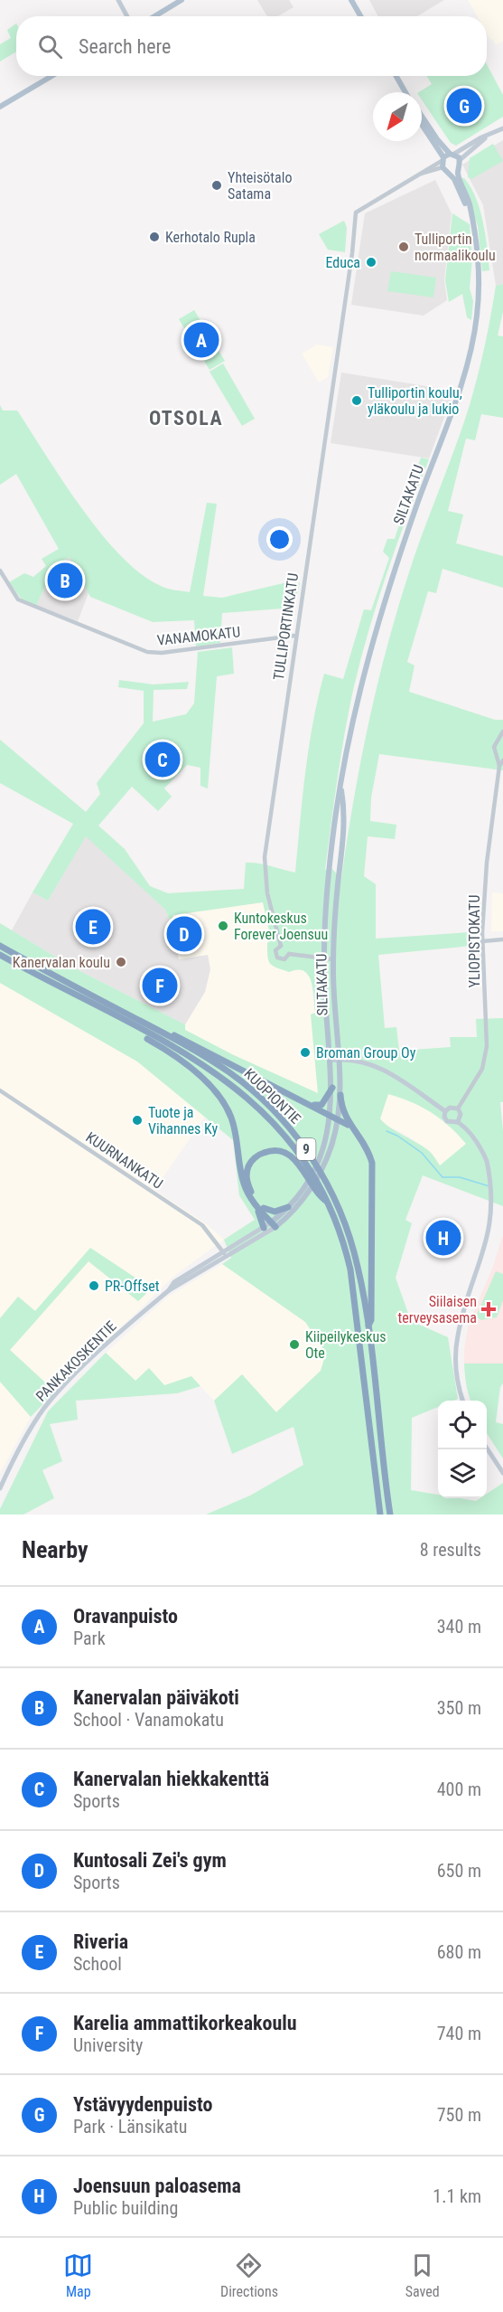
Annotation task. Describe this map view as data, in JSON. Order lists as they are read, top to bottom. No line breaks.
{"streets":{"highway":["KUOPIONTIE","9"],"main road":["SILTAKATU","PANKAKOSKENTIE"],"street":["TULLIPORTINKATU","VANAMOKATU","YLIOPISTOKATU","KUURNANKATU"]},"crossings":[["SILTAKATU","PANKAKOSKENTIE"],["TULLIPORTINKATU","VANAMOKATU"],["KUURNANKATU","PANKAKOSKENTIE"]],"districts":["OTSOLA"],"places":{"other":["Yhteisötalo Satama","Kerhotalo Rupla","Tulliportin normaalikoulu","Educa","Tulliportin koulu, yläkoulu ja lukio","Kuntokeskus Forever Joensuu","Kanervalan koulu","Broman Group Oy","Tuote ja Vihannes Ky","PR-Offset","Kiipeilykeskus Ote"],"health":["Siilaisen terveysasema"]},"north":"bottom left","page":{"search":"Search here","pins":["G","A","B","C","E","D","F","H"],"heading":["Nearby","8 results"],"list":[{"mark":"A","name":"Oravanpuisto","note":"Park","value":"340 m"},{"mark":"B","name":"Kanervalan päiväkoti","note":"School · Vanamokatu","value":"350 m"},{"mark":"C","name":"Kanervalan hiekkakenttä","note":"Sports","value":"400 m"},{"mark":"D","name":"Kuntosali Zei's gym","note":"Sports","value":"650 m"},{"mark":"E","name":"Riveria","note":"School","value":"680 m"},{"mark":"F","name":"Karelia ammattikorkeakoulu","note":"University","value":"740 m"},{"mark":"G","name":"Ystävyydenpuisto","note":"Park · Länsikatu","value":"750 m"},{"mark":"H","name":"Joensuun paloasema","note":"Public building","value":"1.1 km"}],"nav":["Map","Directions","Saved"]}}
